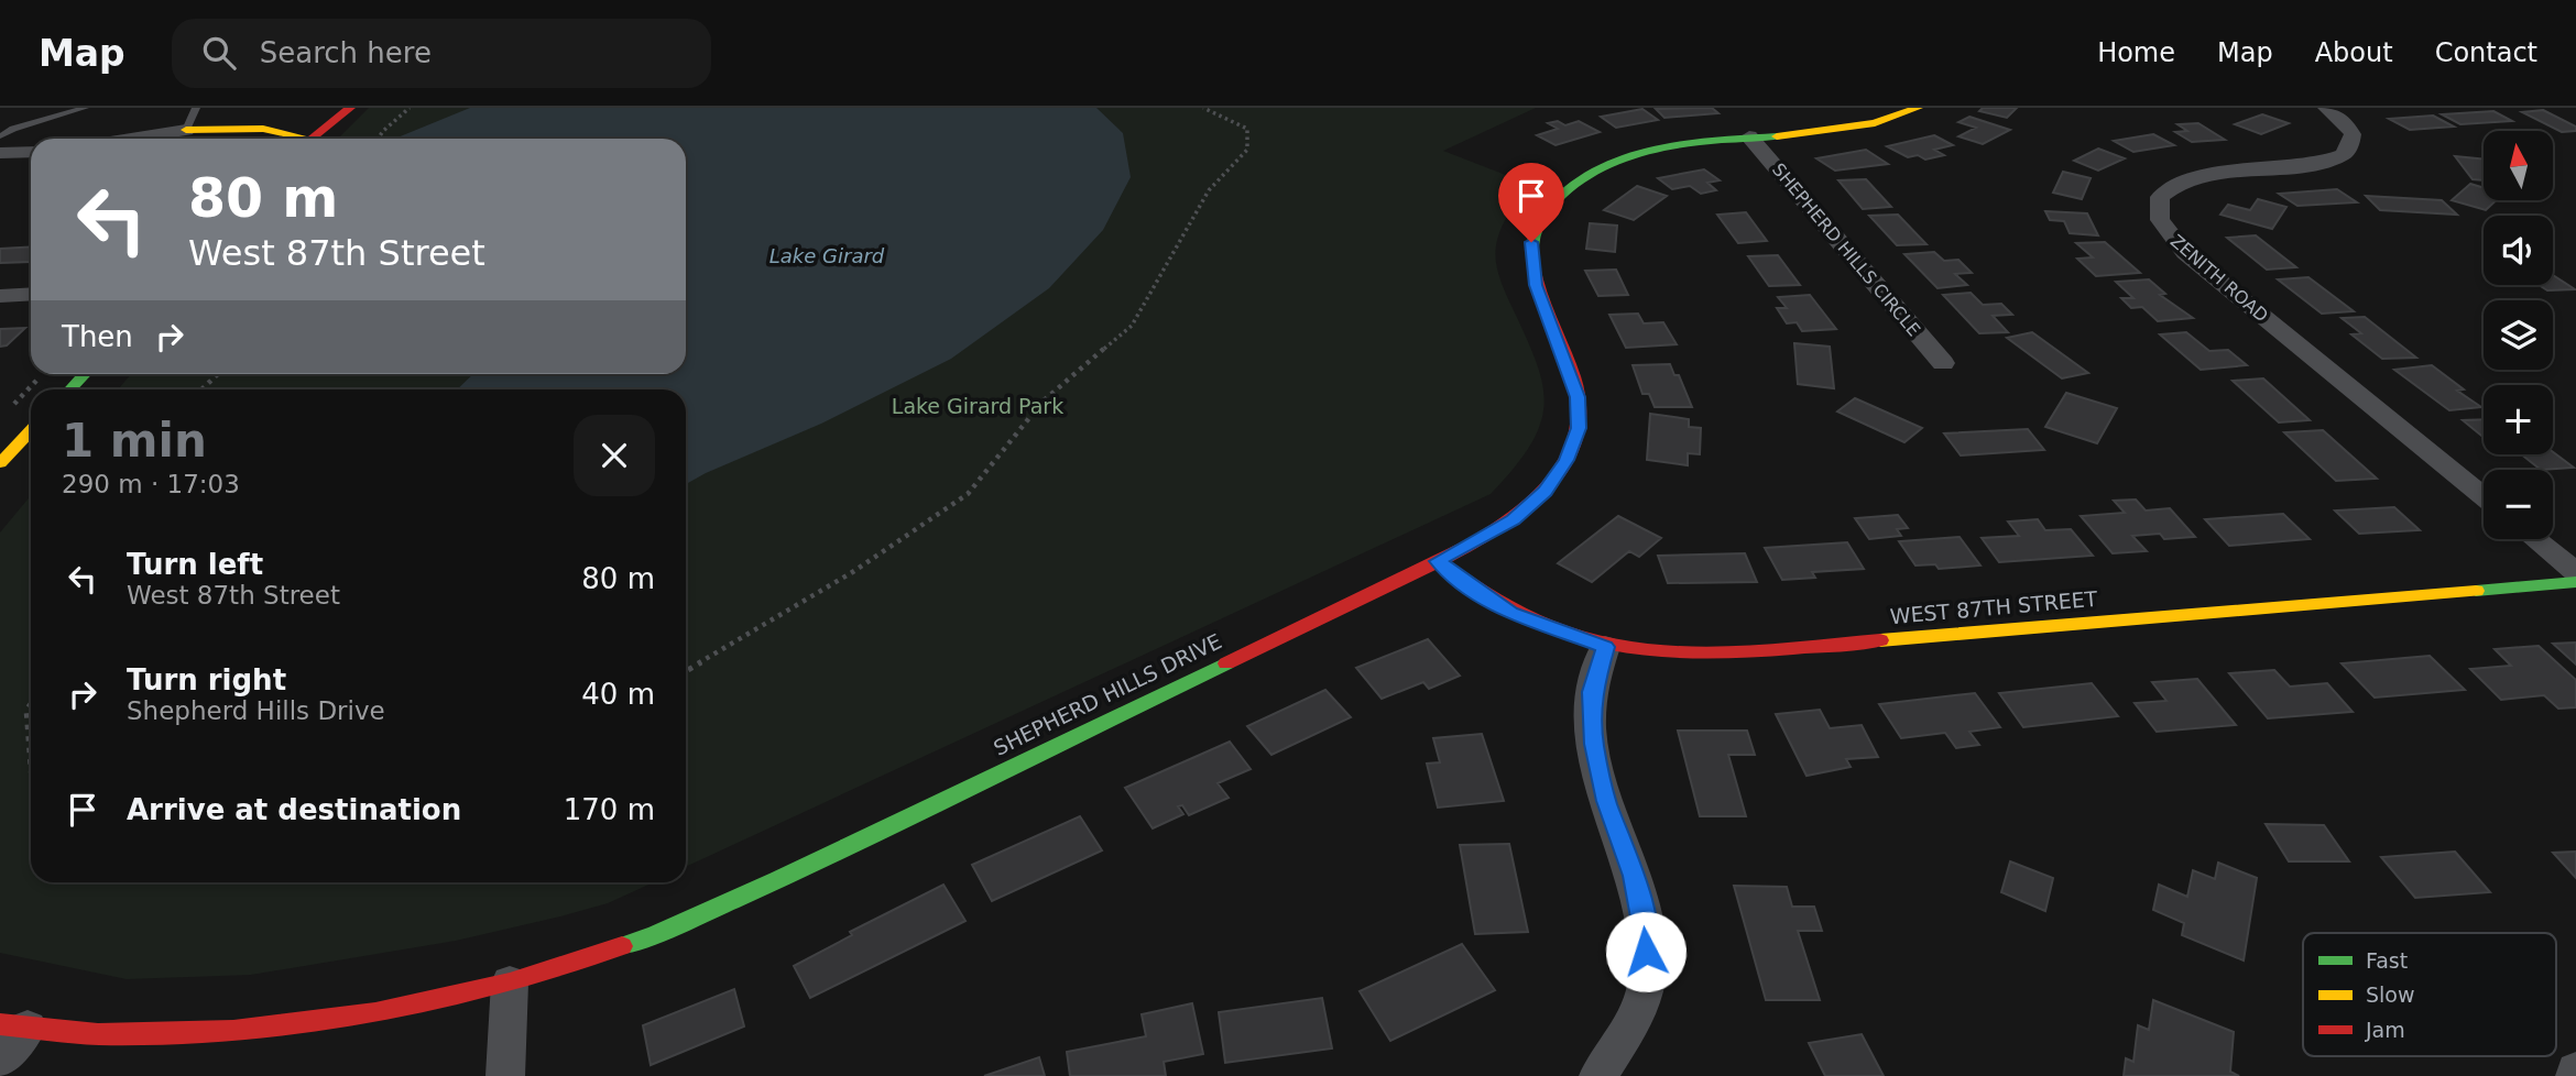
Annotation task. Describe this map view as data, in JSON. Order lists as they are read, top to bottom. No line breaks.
{"streets":{"street":["SHEPHERD HILLS CIRCLE","ZENITH ROAD","WEST 87TH STREET","SHEPHERD HILLS DRIVE"]},"crossings":[["SHEPHERD HILLS CIRCLE","SHEPHERD HILLS DRIVE"],["WEST 87TH STREET","SHEPHERD HILLS DRIVE"]],"water":["Lake Girard"],"parks":["Lake Girard Park"],"legend":["Fast","Slow","Jam"],"north":"top","page":{"header":"Map","search":"Search here","nav":["Home","Map","About","Contact"],"map_buttons":["+","−"],"turn":["80 m","West 87th Street"],"then":"Then","heading":["1 min","290 m · 17:03"],"list":[{"name":"Turn left","note":"West 87th Street","value":"80 m"},{"name":"Turn right","note":"Shepherd Hills Drive","value":"40 m"},{"name":"Arrive at destination","value":"170 m"}]}}
